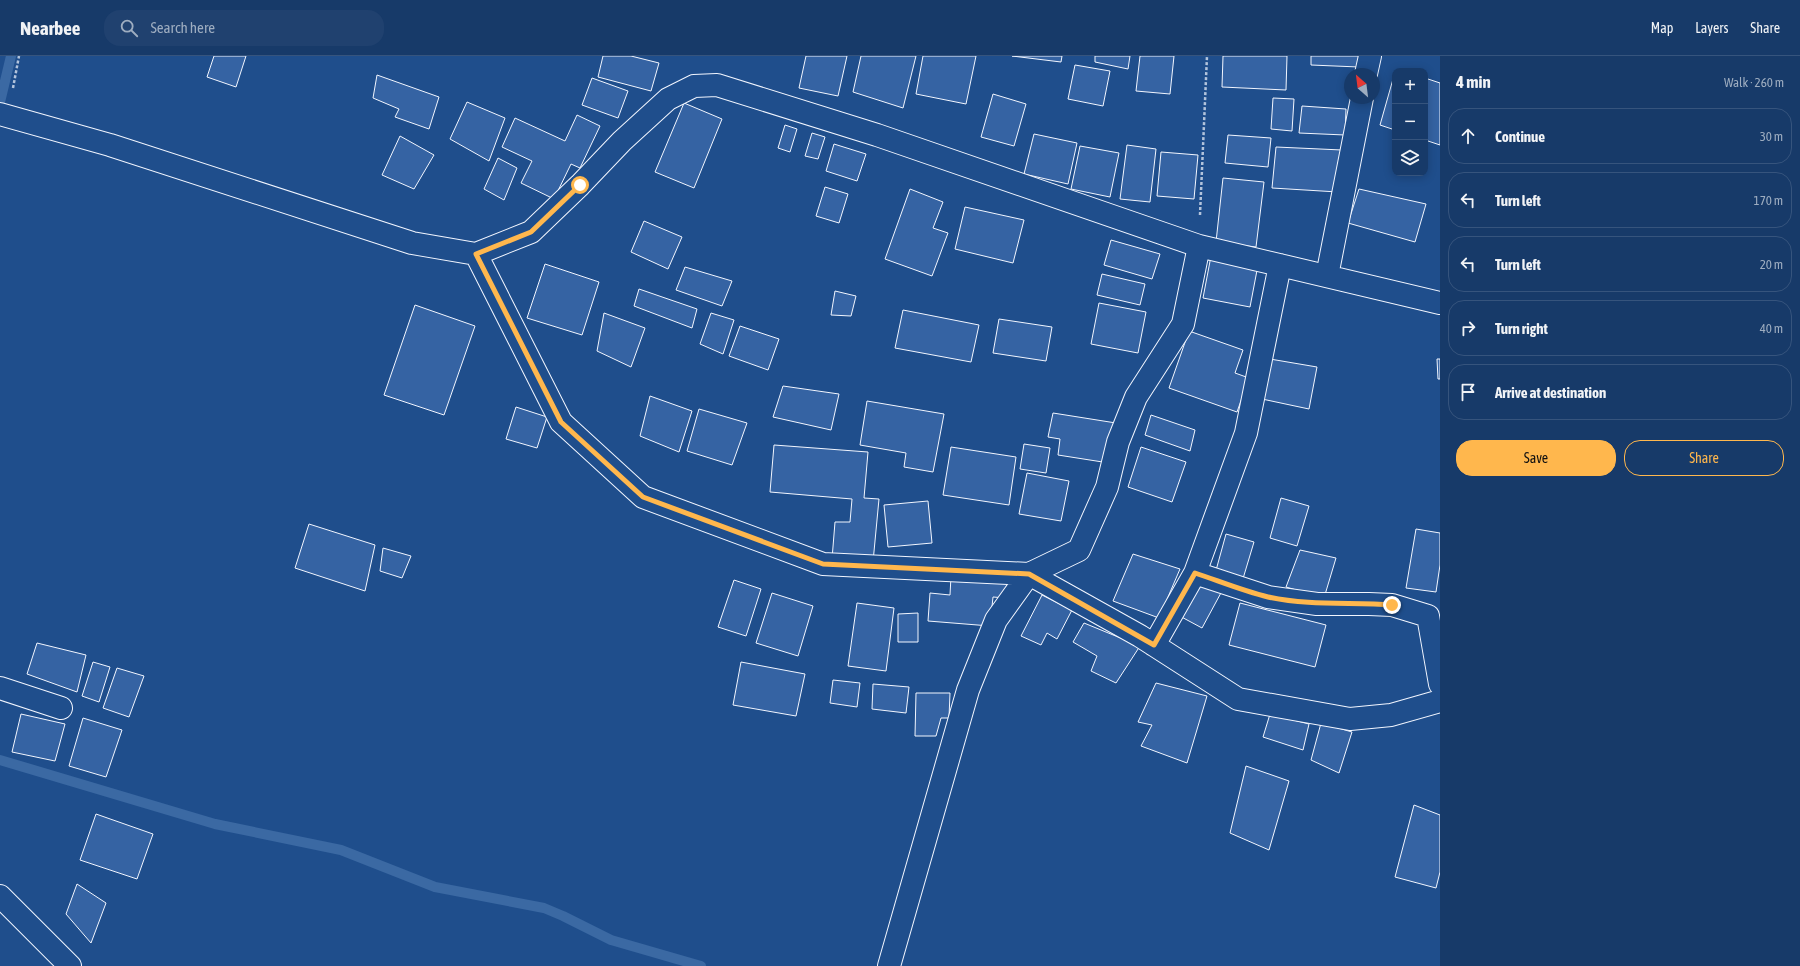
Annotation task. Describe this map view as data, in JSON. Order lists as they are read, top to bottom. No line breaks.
{"north":"top left","page":{"header":"Nearbee","search":"Search here","nav":["Map","Layers","Share"],"heading":["4 min","Walk · 260 m"],"map_buttons":["+","−"],"list":[["Continue","30 m"],["Turn left","170 m"],["Turn left","20 m"],["Turn right","40 m"],"Arrive at destination"],"buttons":["Save","Share"]}}
